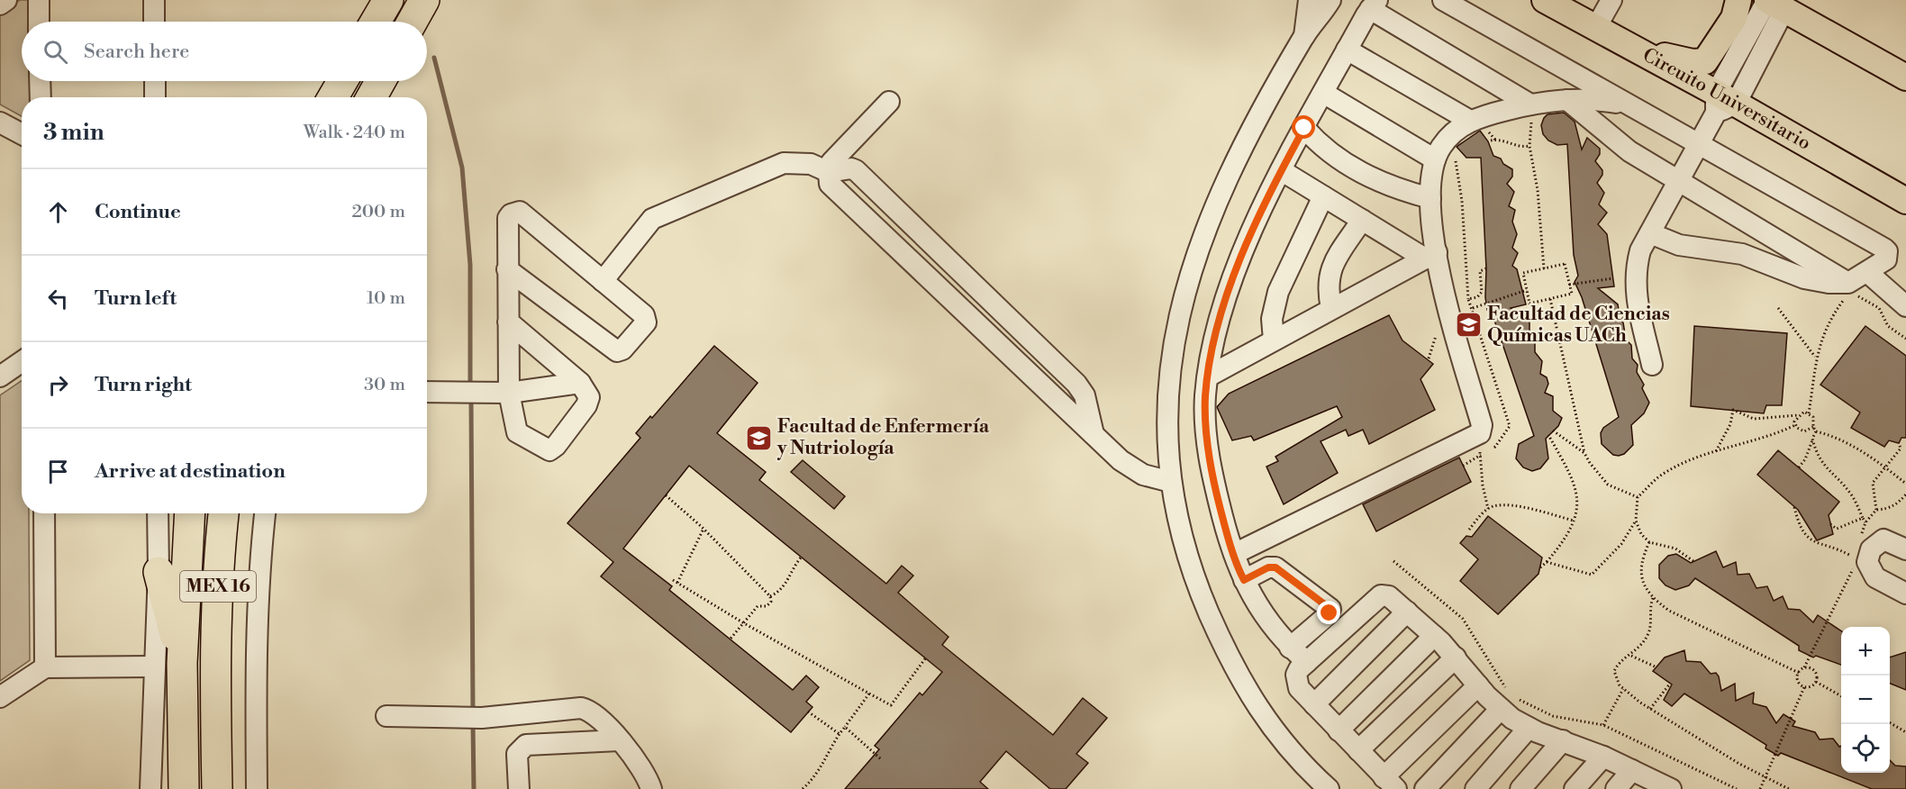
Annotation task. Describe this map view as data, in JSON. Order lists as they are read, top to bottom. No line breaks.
{"streets":{"highway":["MEX 16"],"main road":["Circuito Universitario"]},"places":{"school or university":["Facultad de Ciencias Químicas UACh","Facultad de Enfermería y Nutriología"]},"page":{"search":"Search here","heading":["3 min","Walk · 240 m"],"list":[["Continue","200 m"],["Turn left","10 m"],["Turn right","30 m"],"Arrive at destination"],"map_buttons":["+","−"]}}
